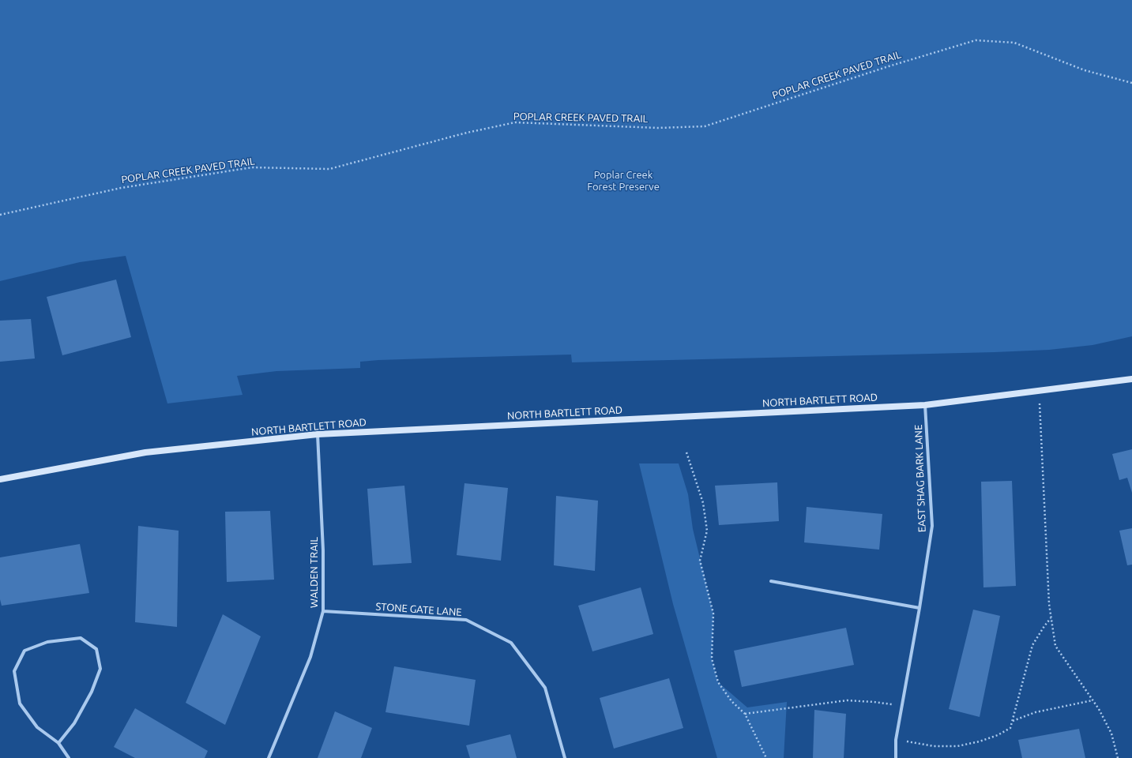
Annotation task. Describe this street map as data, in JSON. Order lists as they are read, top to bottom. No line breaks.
{"streets":{"street":["NORTH BARTLETT ROAD","EAST SHAG BARK LANE","WALDEN TRAIL","STONE GATE LANE"],"path":["POPLAR CREEK PAVED TRAIL"]},"crossings":[["NORTH BARTLETT ROAD","EAST SHAG BARK LANE"],["NORTH BARTLETT ROAD","WALDEN TRAIL"],["WALDEN TRAIL","STONE GATE LANE"]],"parks":["Poplar Creek Forest Preserve"]}
